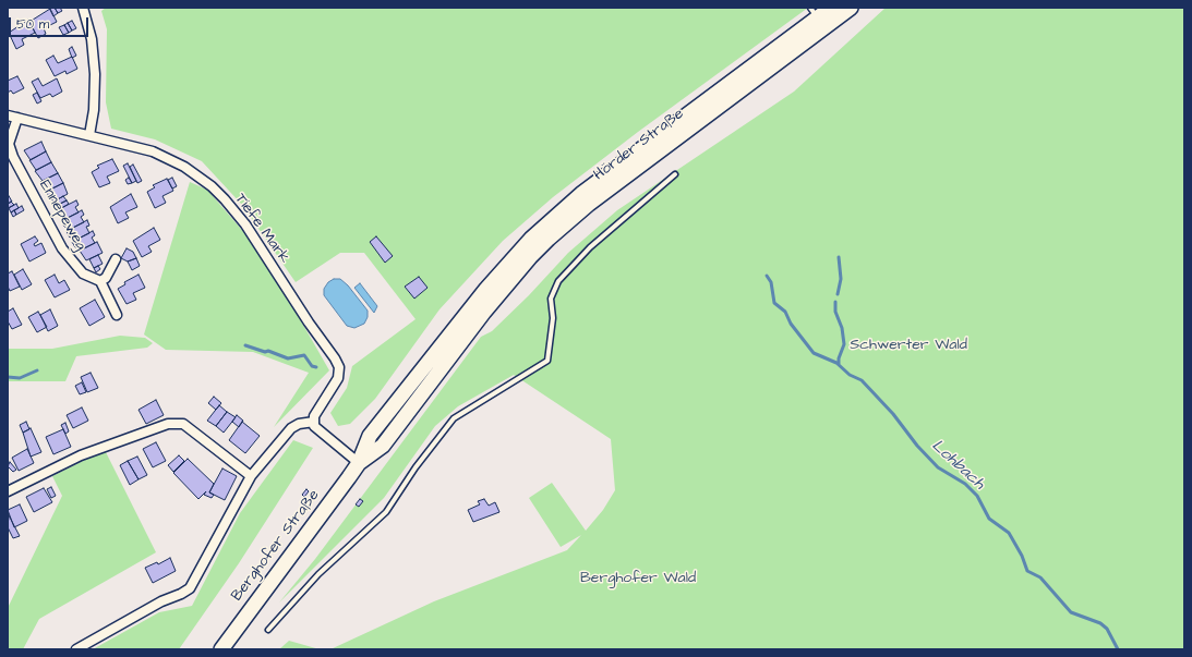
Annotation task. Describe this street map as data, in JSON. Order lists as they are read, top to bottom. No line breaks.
{"streets":{"main road":["Hörder Straße","Berghofer Straße"],"street":["Ennepeweg","Tiefe Mark"]},"crossings":[["Hörder Straße","Berghofer Straße"],["Ennepeweg","Tiefe Mark"]],"water":["Lohbach"],"parks":["Schwerter Wald","Berghofer Wald"],"scale_bar":"50 m"}
